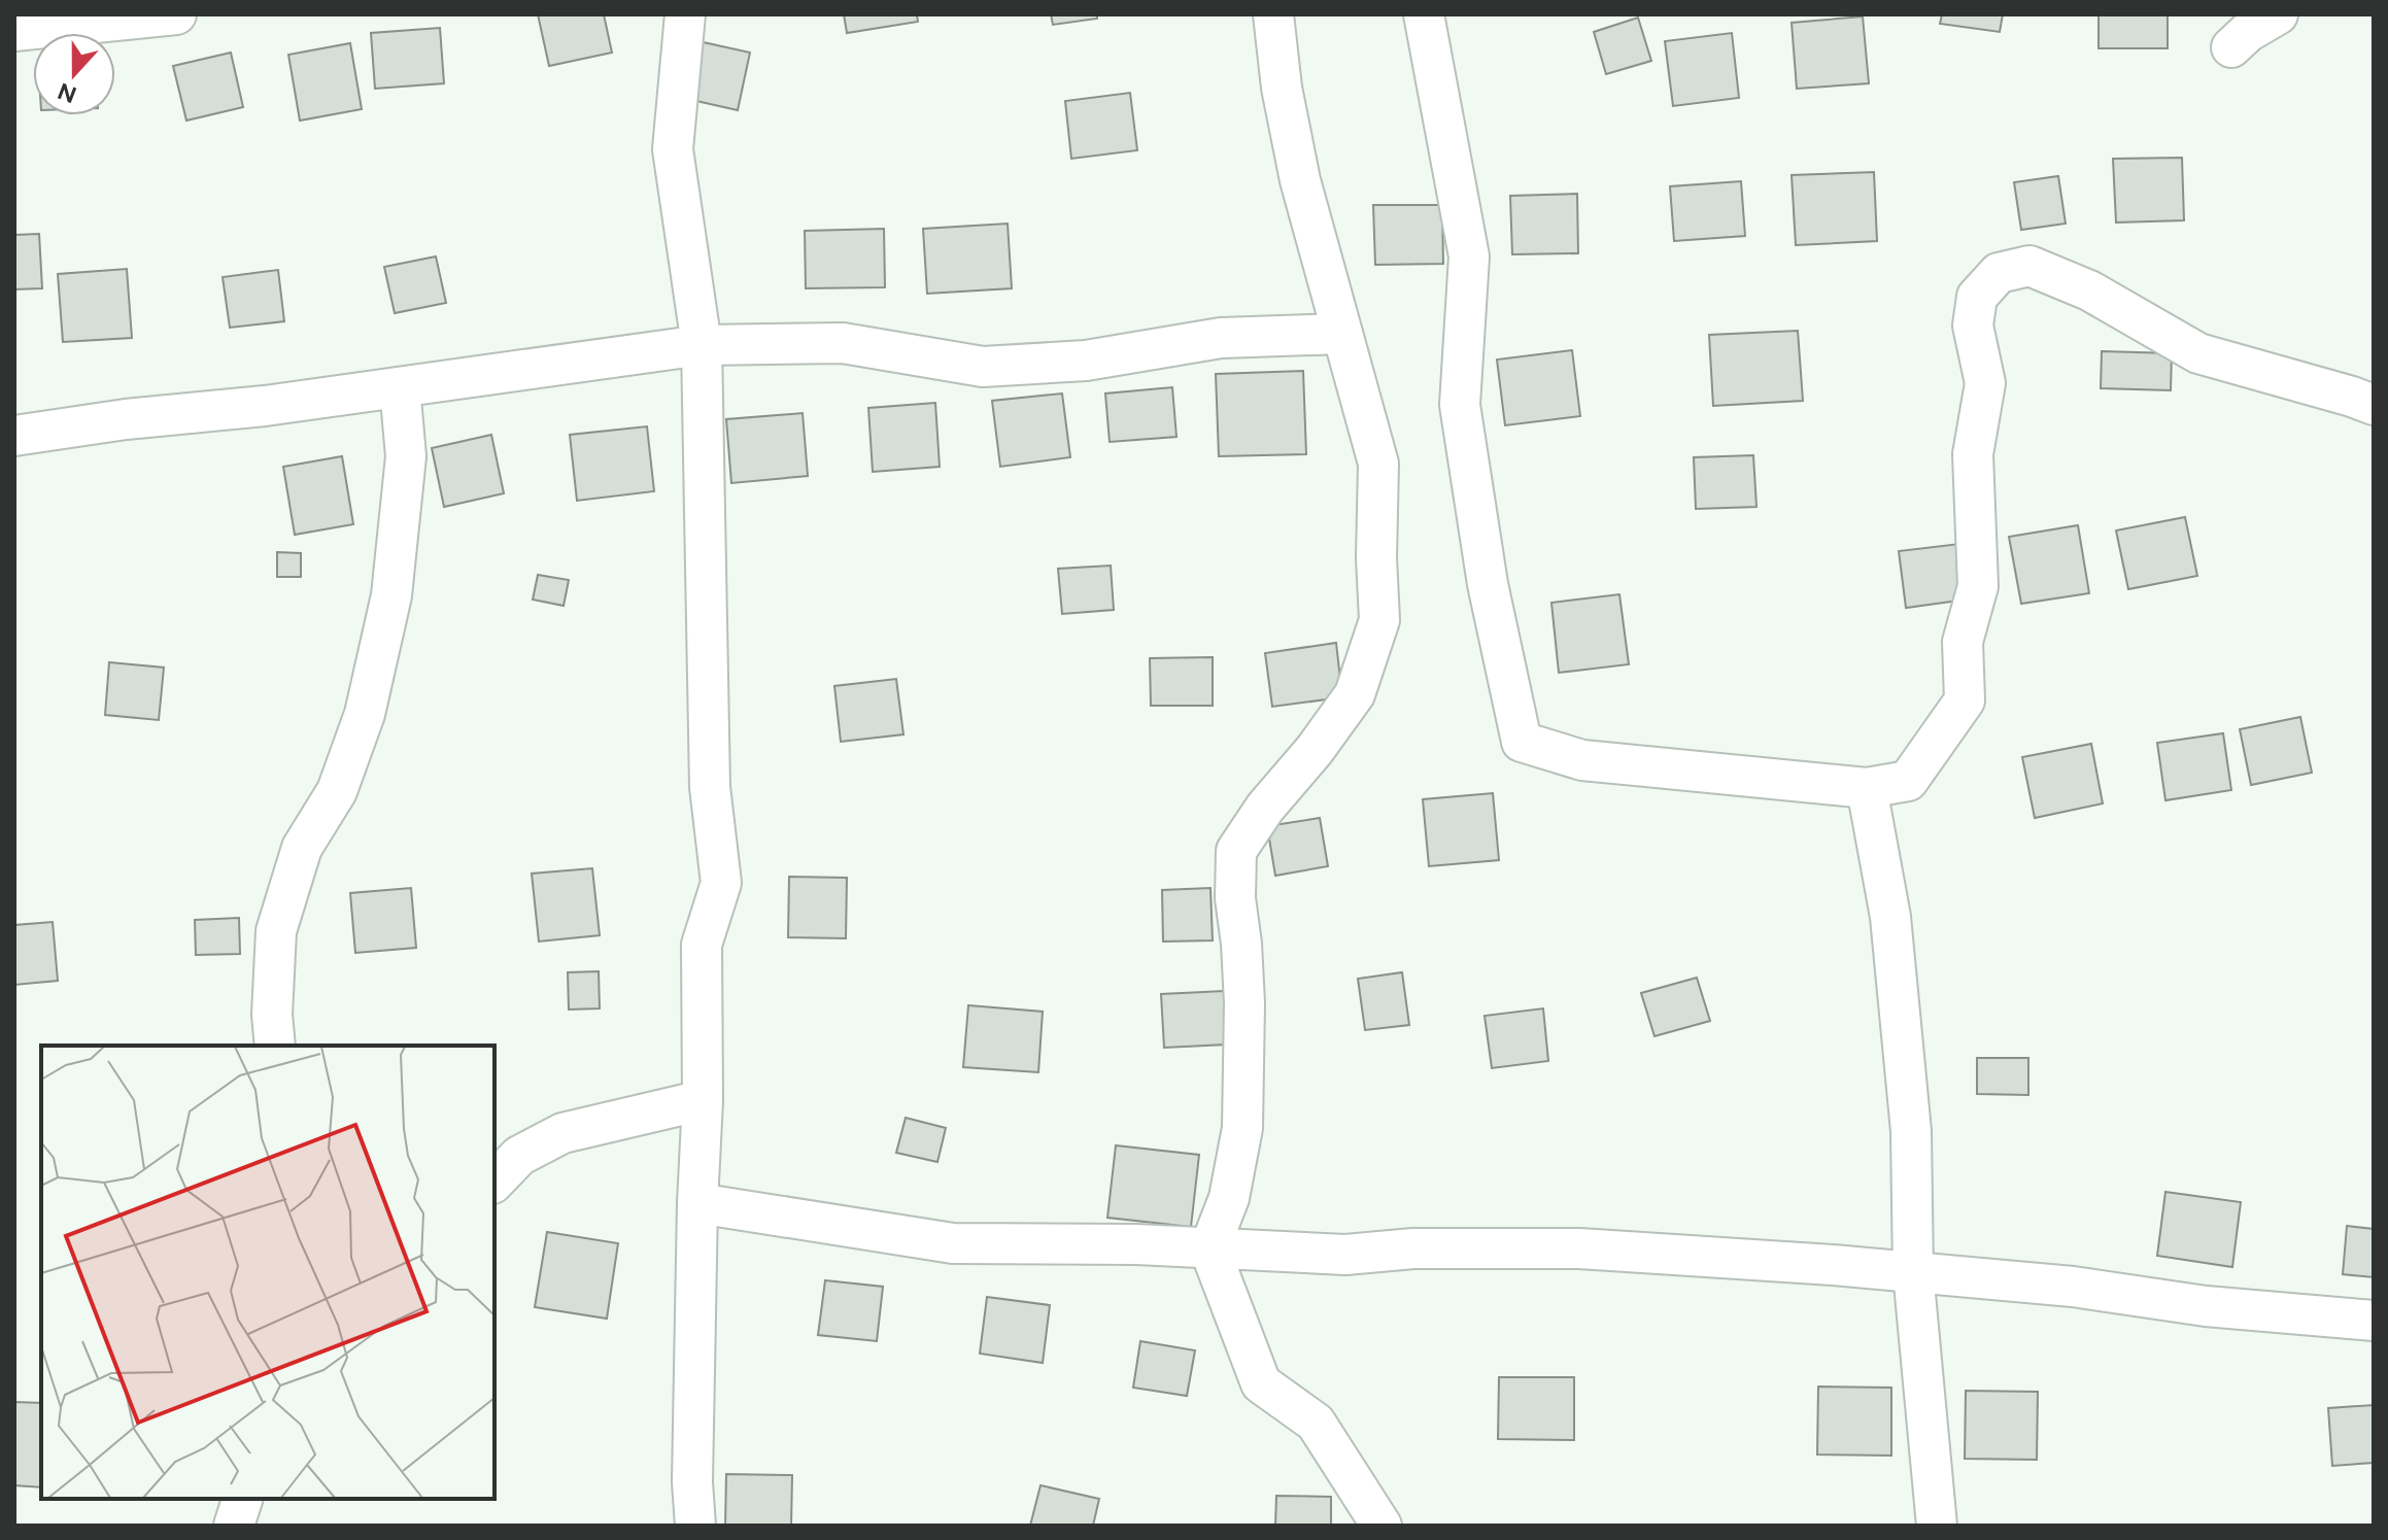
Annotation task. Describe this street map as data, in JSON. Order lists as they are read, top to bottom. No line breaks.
{"north":"bottom"}
